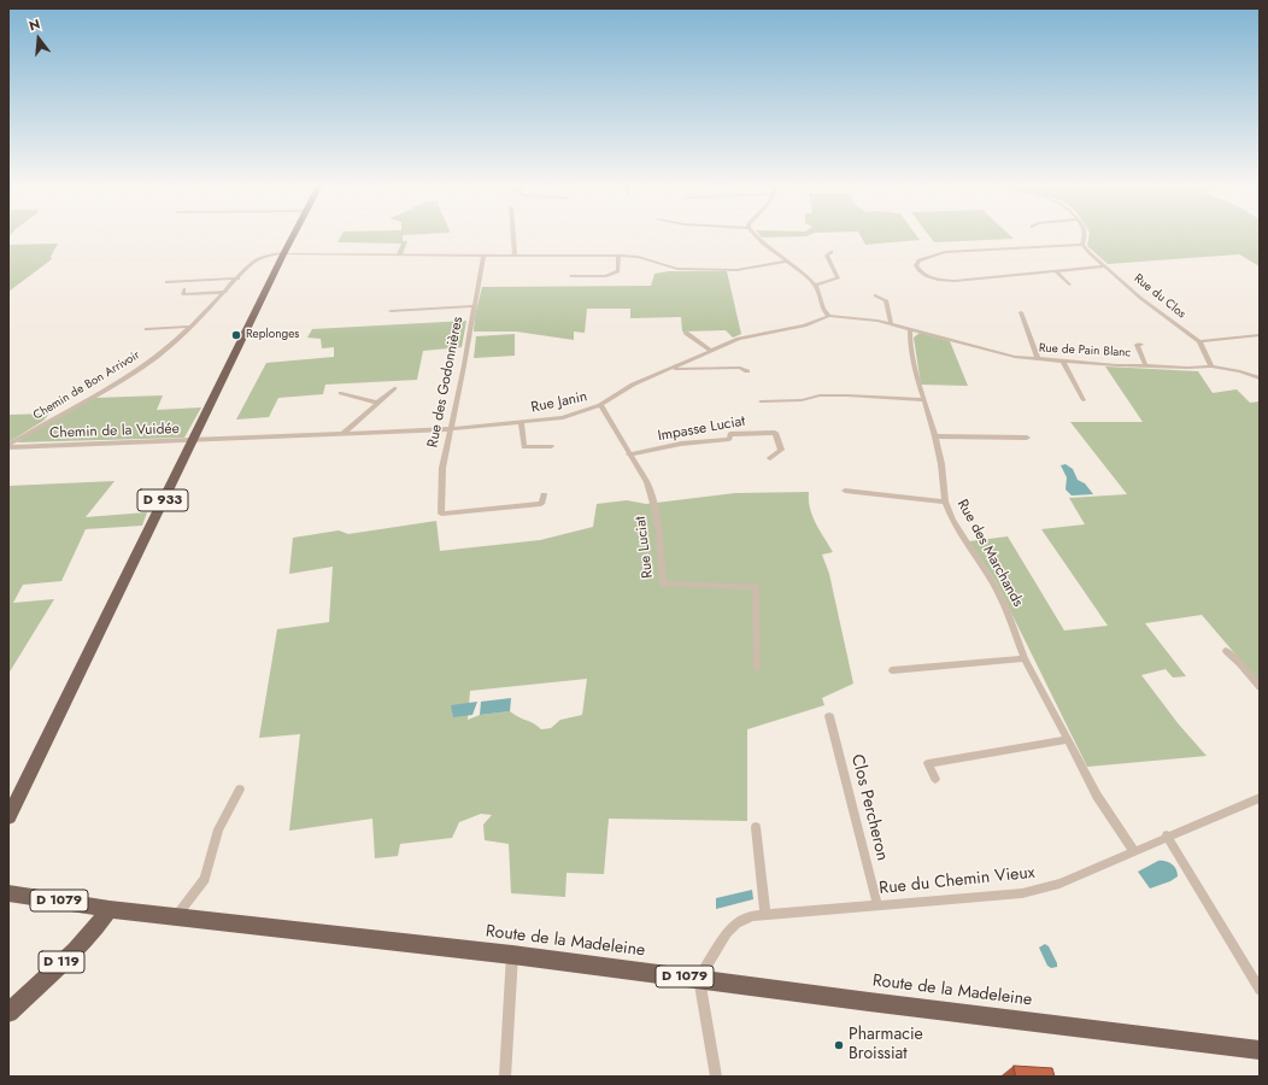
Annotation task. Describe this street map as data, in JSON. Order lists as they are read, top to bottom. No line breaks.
{"streets":{"main road":["D 933","D 1079","Route de la Madeleine","D 119"],"street":["Rue du Clos","Rue de Pain Blanc","Rue des Godonnières","Chemin de Bon Arrivoir","Rue Janin","Impasse Luciat","Chemin de la Vuidée","Rue Luciat","Rue des Marchands","Clos Percheron","Rue du Chemin Vieux"]},"crossings":[["Rue de Pain Blanc","Rue Janin"],["Rue de Pain Blanc","Rue des Marchands"],["Rue des Godonnières","Chemin de Bon Arrivoir"],["Rue des Godonnières","Rue Janin"],["Chemin de Bon Arrivoir","Chemin de la Vuidée"],["Chemin de Bon Arrivoir","D 933"],["Rue Janin","Chemin de la Vuidée"],["Rue Janin","D 933"],["Rue Janin","Rue Luciat"],["Rue Janin","Rue des Marchands"],["Impasse Luciat","Rue Luciat"],["Chemin de la Vuidée","D 933"],["Rue des Marchands","Rue du Chemin Vieux"],["Clos Percheron","Rue du Chemin Vieux"],["Rue du Chemin Vieux","Route de la Madeleine"],["Route de la Madeleine","D 119"]],"places":["Replonges","Pharmacie Broissiat"],"north":"top"}
